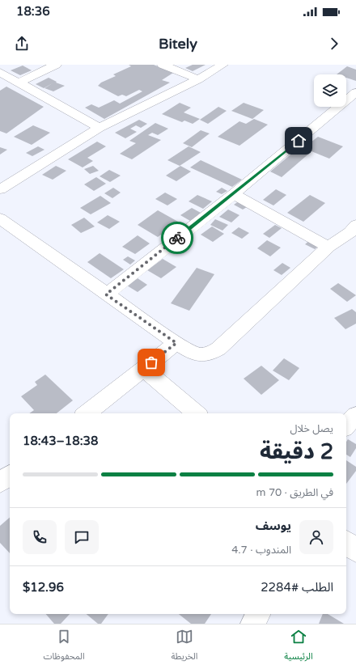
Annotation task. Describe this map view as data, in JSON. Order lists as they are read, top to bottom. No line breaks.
{"page":{"status":"18:36","header":"Bitely","heading":["2 دقيقة","يصل خلال","18:38–18:43"],"panel":["يوسف","المندوب · 4.7","الطلب #2284","$12.96"],"bar":"في الطريق · 70 m","tabs":["الرئيسية","الخريطة","المحفوظات"]}}
